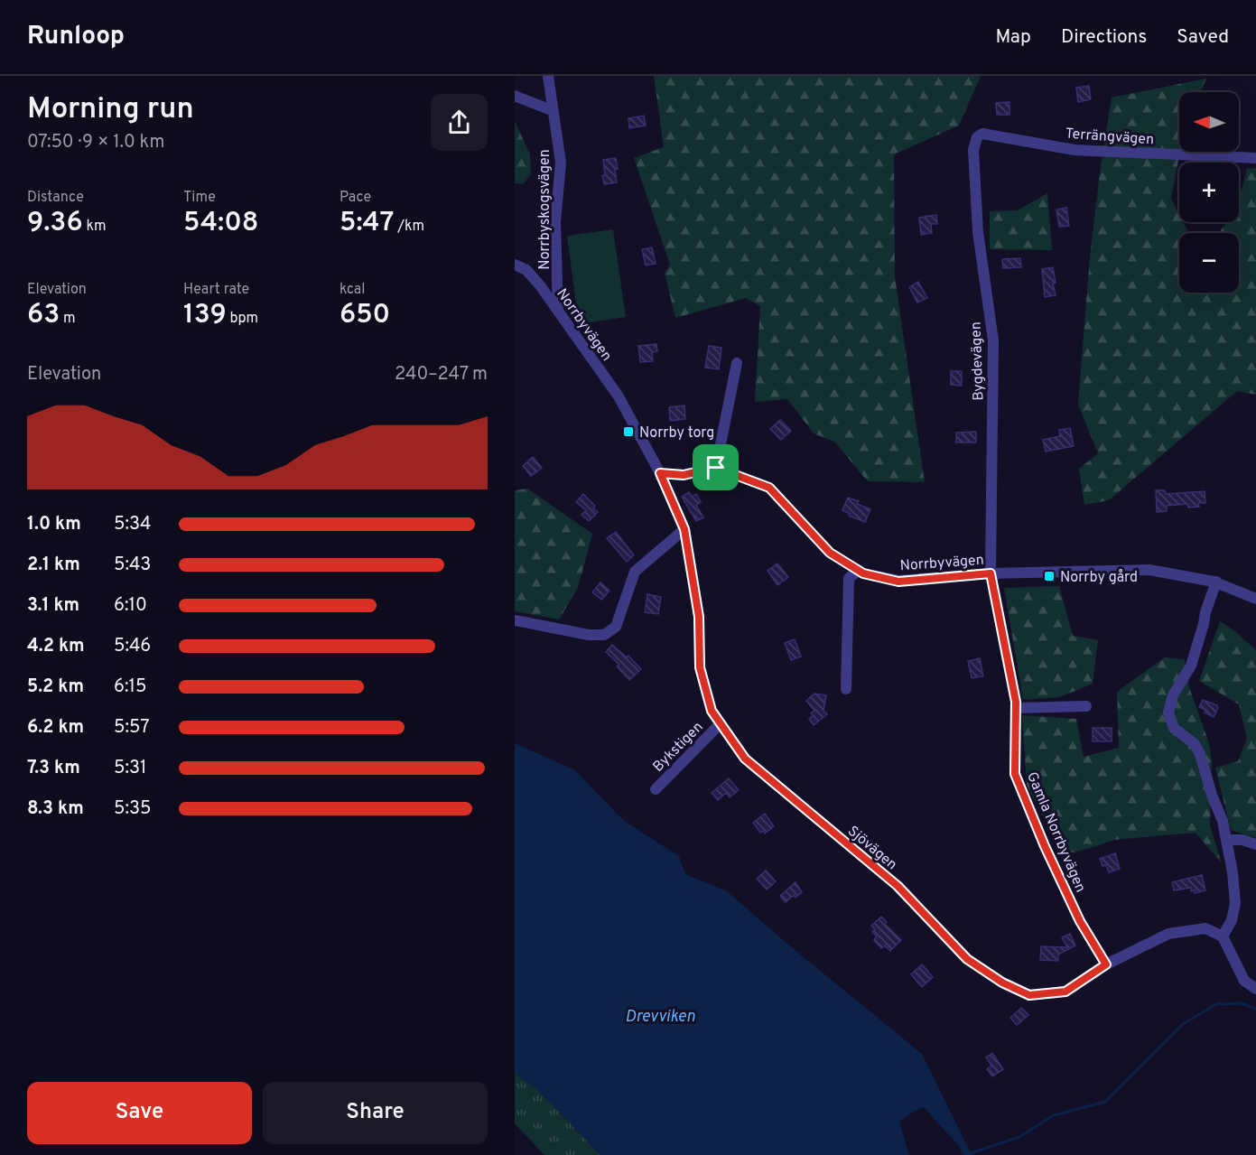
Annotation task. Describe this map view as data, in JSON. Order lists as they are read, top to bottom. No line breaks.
{"streets":{"street":["Terrängvägen","Norrbyskogsvägen","Norrbyvägen","Bygdevägen","Bykstigen","Gamla Norrbyvägen","Sjövägen"]},"crossings":[["Terrängvägen","Bygdevägen"],["Norrbyskogsvägen","Norrbyvägen"],["Norrbyvägen","Bygdevägen"],["Norrbyvägen","Gamla Norrbyvägen"],["Norrbyvägen","Sjövägen"],["Bygdevägen","Gamla Norrbyvägen"],["Bykstigen","Sjövägen"],["Gamla Norrbyvägen","Sjövägen"]],"water":["Drevviken"],"places":{"transit":["Norrby torg","Norrby gård"]},"north":"left","page":{"header":"Runloop","nav":["Map","Directions","Saved"],"heading":["Morning run","07:50 · 9 × 1.0 km"],"map_buttons":["+","−"],"stats":[["Distance","9.36 km"],["Time","54:08"],["Pace","5:47 /km"],["Elevation","63 m"],["Heart rate","139 bpm"],["kcal","650"]],"chart":["Elevation","240–247 m"],"list":[{"name":"1.0 km","note":"5:34"},{"name":"2.1 km","note":"5:43"},{"name":"3.1 km","note":"6:10"},{"name":"4.2 km","note":"5:46"},{"name":"5.2 km","note":"6:15"},{"name":"6.2 km","note":"5:57"},{"name":"7.3 km","note":"5:31"},{"name":"8.3 km","note":"5:35"}],"buttons":["Save","Share"]}}
